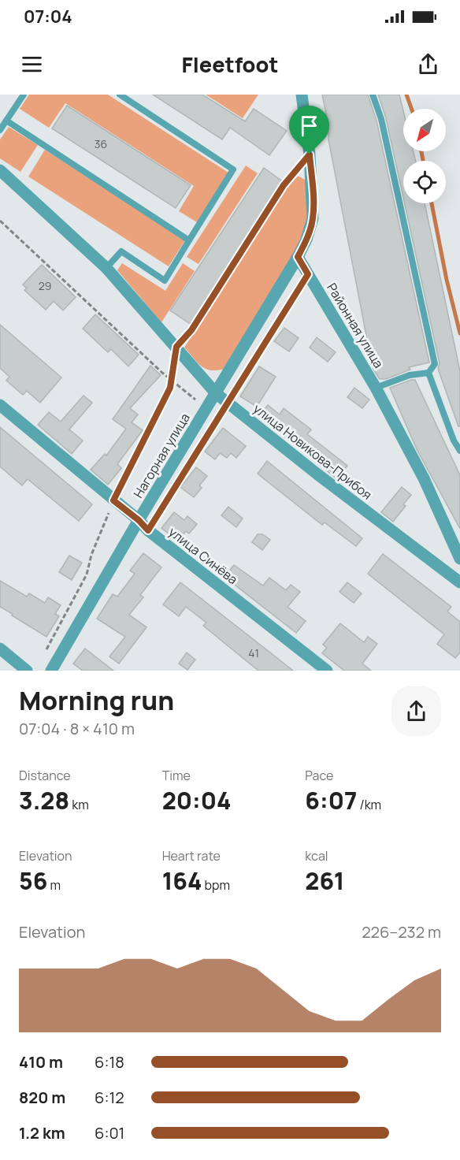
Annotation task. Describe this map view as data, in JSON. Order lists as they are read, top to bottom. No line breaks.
{"streets":{"street":["Районная улица","улица Новикова-Прибоя","Нагорная улица","улица Синёва"]},"crossings":[["Районная улица","Нагорная улица"],["улица Новикова-Прибоя","Нагорная улица"],["Нагорная улица","улица Синёва"]],"house_numbers":["36","29","41"],"north":"bottom left","page":{"status":"07:04","header":"Fleetfoot","heading":["Morning run","07:04 · 8 × 410 m"],"stats":[["Distance","3.28 km"],["Time","20:04"],["Pace","6:07 /km"],["Elevation","56 m"],["Heart rate","164 bpm"],["kcal","261"]],"chart":["Elevation","226–232 m"],"list":[{"name":"410 m","note":"6:18"},{"name":"820 m","note":"6:12"},{"name":"1.2 km","note":"6:01"}]}}
